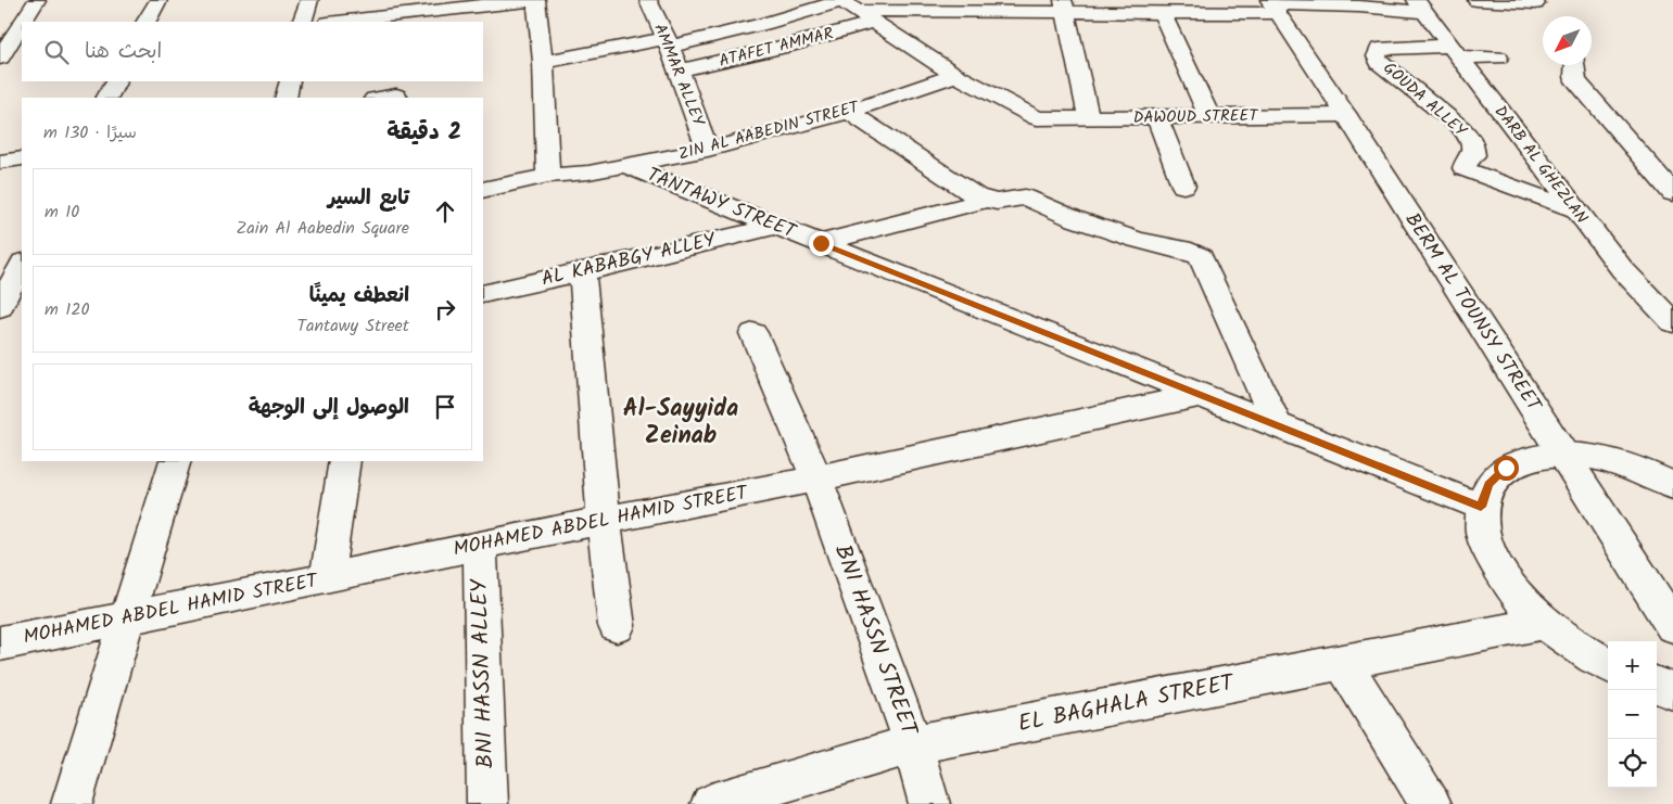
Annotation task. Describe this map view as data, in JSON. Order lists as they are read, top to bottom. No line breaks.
{"streets":{"street":["ATAFET AMMAR","AMMAR ALLEY","GOUDA ALLEY","DAWOUD STREET","ZIN AL AABEDIN STREET","DARB AL GHEZLAN","TANTAWY STREET","AL KABABGY ALLEY","BERM AL TOUNSY STREET","MOHAMED ABDEL HAMID STREET","BNI HASSN STREET","BNI HASSN ALLEY","EL BAGHALA STREET"]},"crossings":[["ATAFET AMMAR","AMMAR ALLEY"],["AMMAR ALLEY","ZIN AL AABEDIN STREET"],["GOUDA ALLEY","DARB AL GHEZLAN"],["DAWOUD STREET","ZIN AL AABEDIN STREET"],["DAWOUD STREET","BERM AL TOUNSY STREET"],["ZIN AL AABEDIN STREET","TANTAWY STREET"],["TANTAWY STREET","AL KABABGY ALLEY"],["TANTAWY STREET","MOHAMED ABDEL HAMID STREET"],["MOHAMED ABDEL HAMID STREET","BNI HASSN STREET"],["MOHAMED ABDEL HAMID STREET","BNI HASSN ALLEY"],["BNI HASSN STREET","EL BAGHALA STREET"]],"districts":["Al-Sayyida Zeinab"],"north":"bottom left","page":{"search":"ابحث هنا","heading":["2 دقيقة","سيرًا · 130 m"],"list":[["تابع السير","Zain Al Aabedin Square","10 m"],["انعطف يمينًا","Tantawy Street","120 m"],"الوصول إلى الوجهة"],"map_buttons":["+","−"]}}
